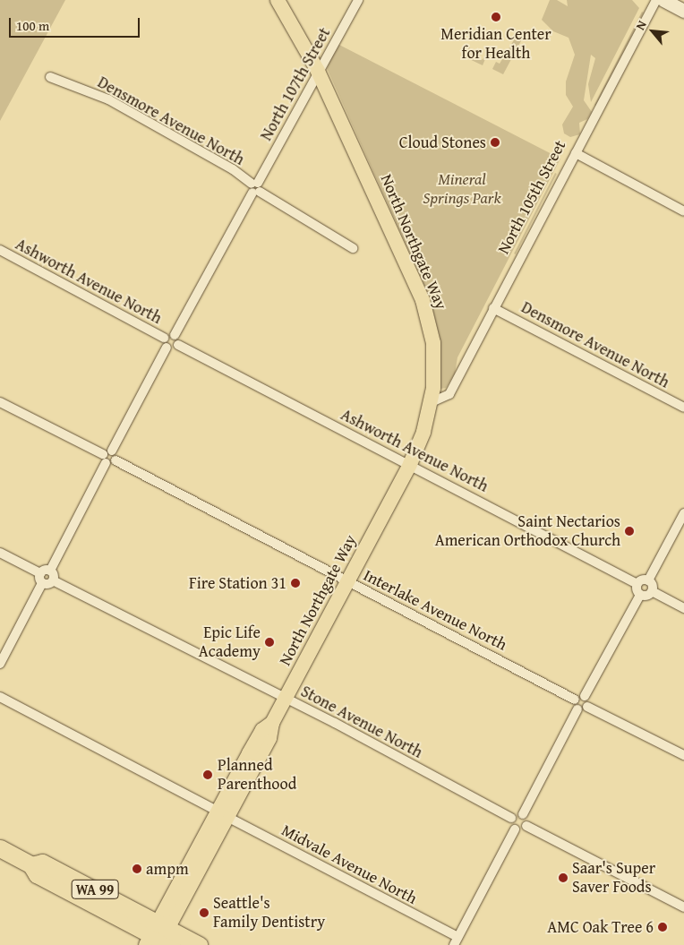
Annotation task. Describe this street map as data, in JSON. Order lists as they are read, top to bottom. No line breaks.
{"streets":{"highway":["WA 99"],"main road":["North Northgate Way"],"street":["North 107th Street","Densmore Avenue North","North 105th Street","Ashworth Avenue North","Interlake Avenue North","Stone Avenue North","Midvale Avenue North"]},"crossings":[["North 107th Street","Densmore Avenue North"],["North 107th Street","North Northgate Way"],["North 107th Street","Ashworth Avenue North"],["Densmore Avenue North","North 105th Street"],["North 105th Street","North Northgate Way"],["North Northgate Way","Ashworth Avenue North"],["North Northgate Way","Interlake Avenue North"],["North Northgate Way","Stone Avenue North"],["North Northgate Way","Midvale Avenue North"],["North Northgate Way","WA 99"]],"parks":["Mineral Springs Park"],"places":["Meridian Center for Health","Cloud Stones","Saint Nectarios American Orthodox Church","Fire Station 31","Epic Life Academy","Planned Parenthood","ampm","Saar's Super Saver Foods","Seattle's Family Dentistry","AMC Oak Tree 6"],"scale_bar":"100 m","north":"top left"}
